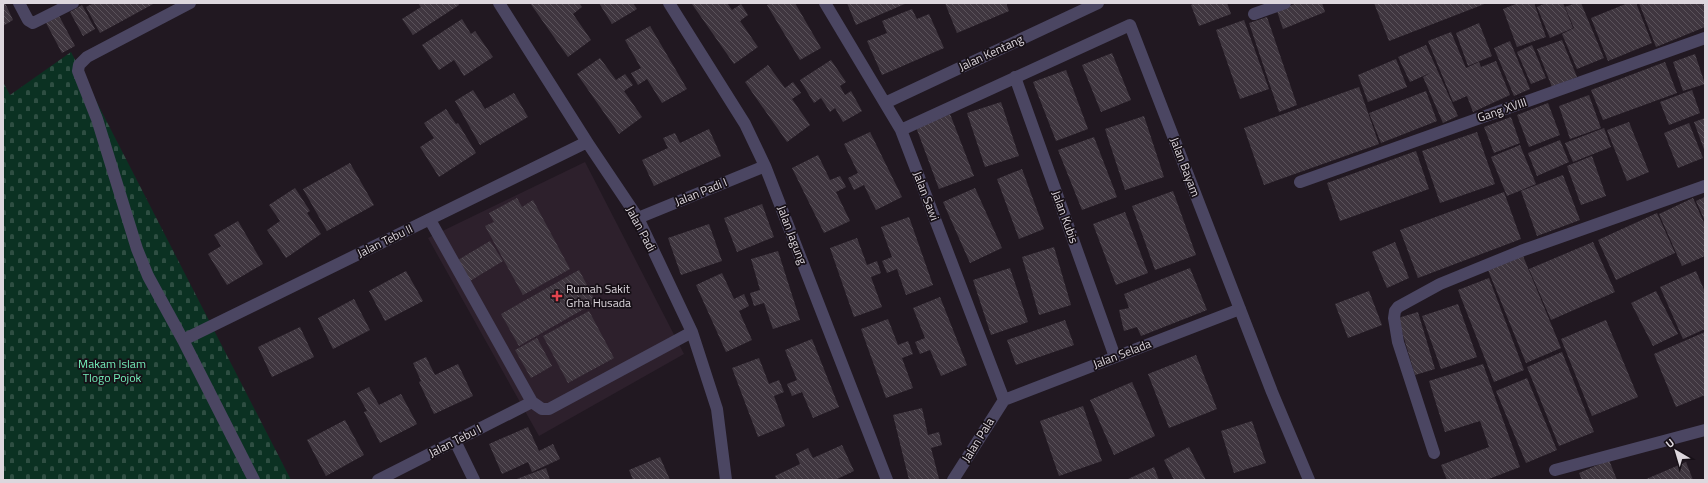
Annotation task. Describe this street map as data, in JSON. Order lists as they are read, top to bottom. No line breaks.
{"streets":{"street":["Jalan Kentang","Gang XVIII","Jalan Bayam","Jalan Padi I","Jalan Sawi","Jalan Kubis","Jalan Padi","Jalan Jagung","Jalan Tebu II","Jalan Selada","Jalan Pala","Jalan Tebu I"]},"crossings":[["Jalan Kentang","Jalan Sawi"],["Jalan Bayam","Jalan Kubis"],["Jalan Bayam","Jalan Selada"],["Jalan Padi I","Jalan Padi"],["Jalan Padi I","Jalan Jagung"],["Jalan Sawi","Jalan Selada"],["Jalan Sawi","Jalan Pala"],["Jalan Kubis","Jalan Selada"],["Jalan Padi","Jalan Tebu II"],["Jalan Selada","Jalan Pala"]],"parks":["Makam Islam Tlogo Pojok"],"places":{"health":["Rumah Sakit Grha Husada"]},"north":"top left"}
